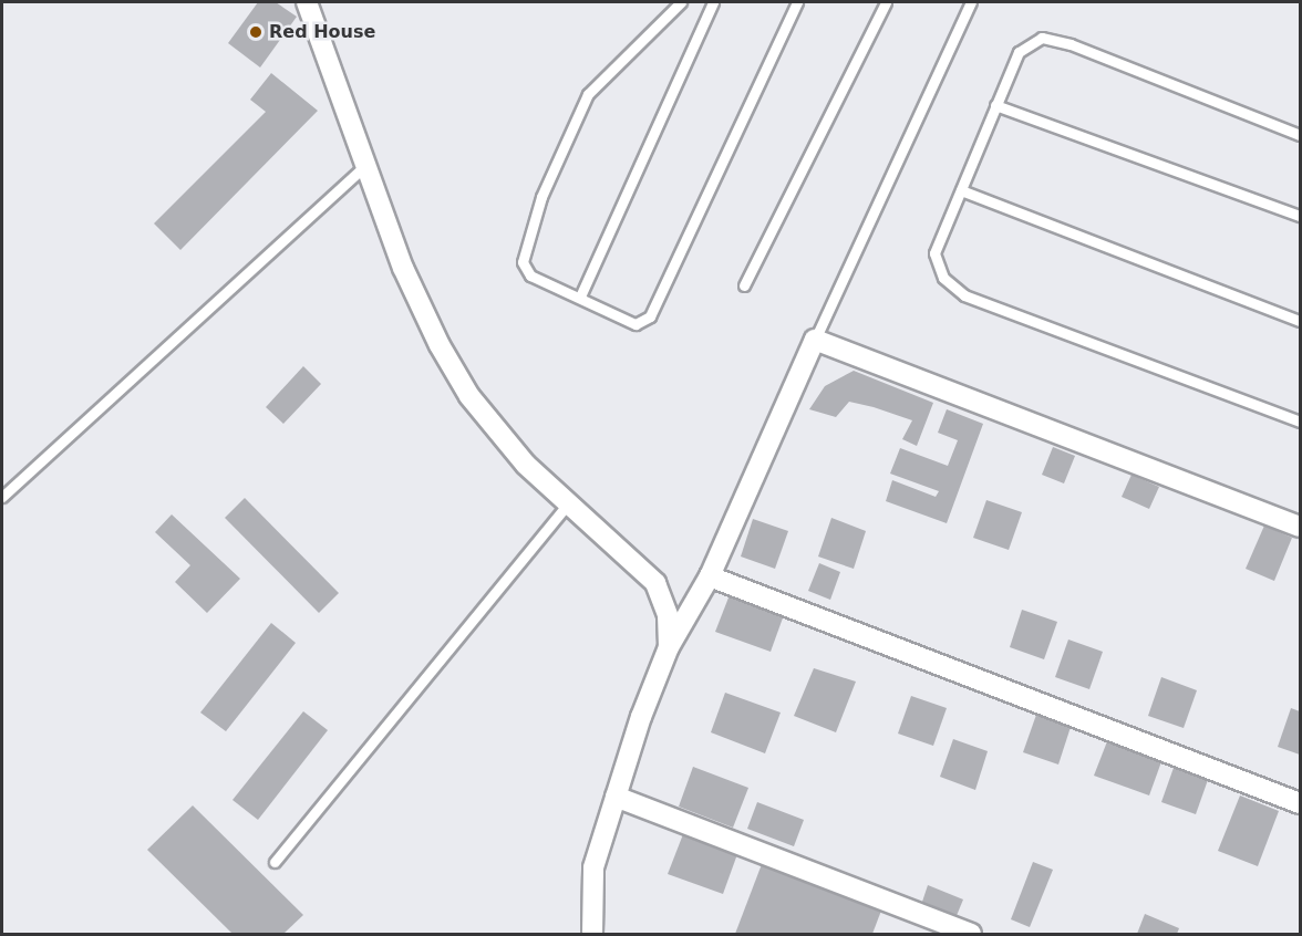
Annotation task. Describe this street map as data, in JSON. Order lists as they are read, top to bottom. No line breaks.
{"places":["Red House"]}
